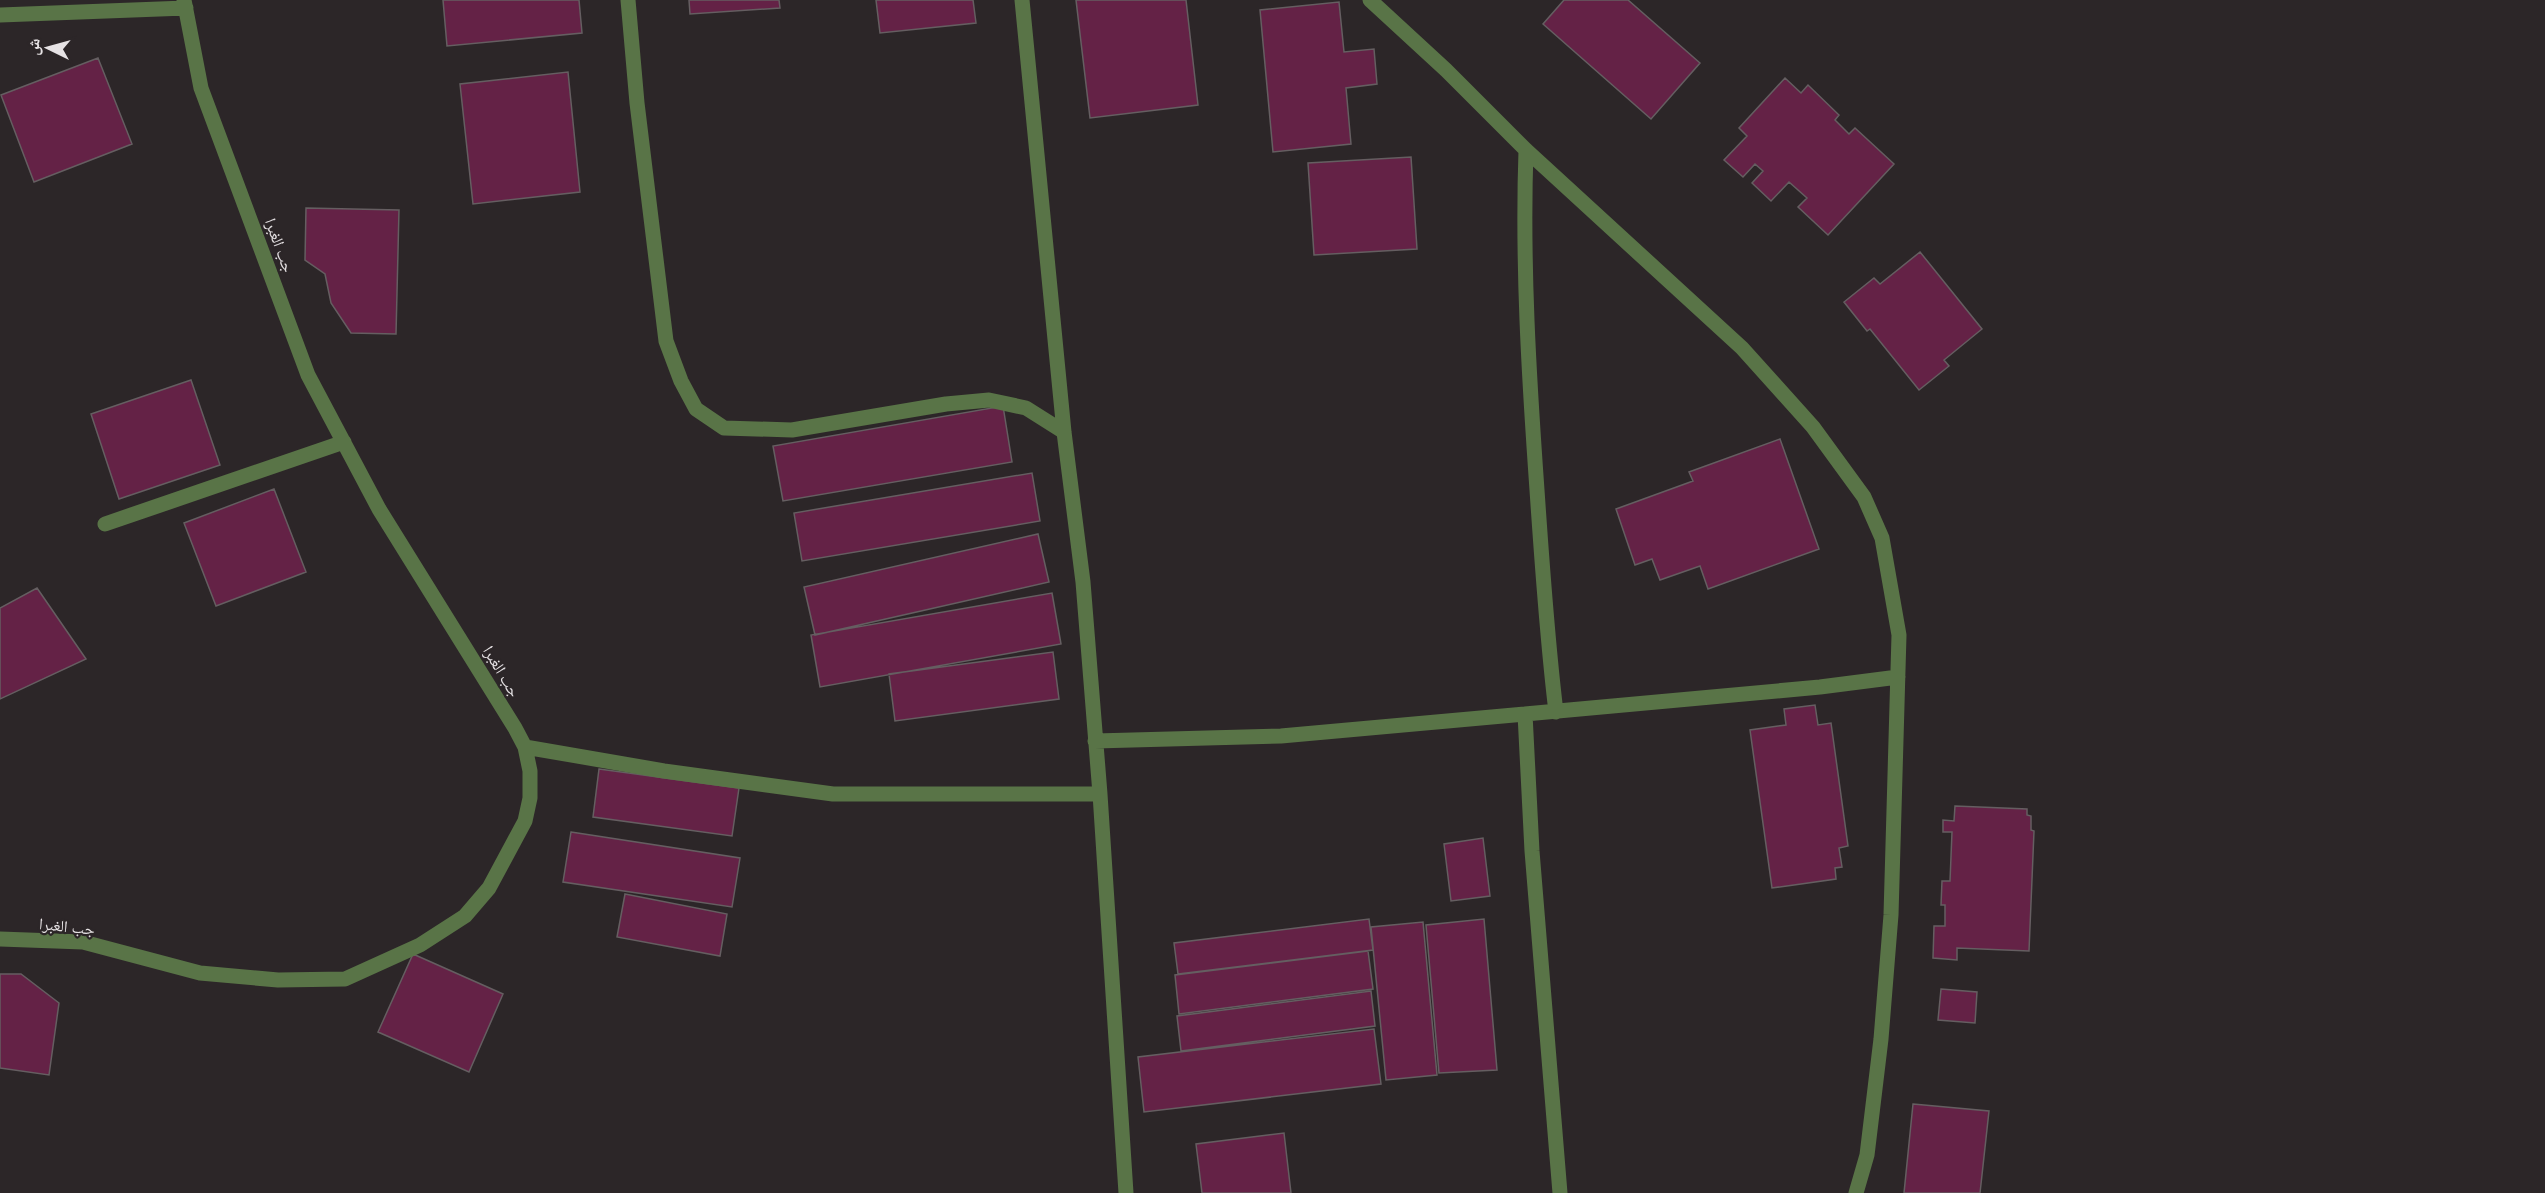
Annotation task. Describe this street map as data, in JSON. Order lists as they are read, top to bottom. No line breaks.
{"streets":{"street":["جب الغبرا"]},"north":"left"}
